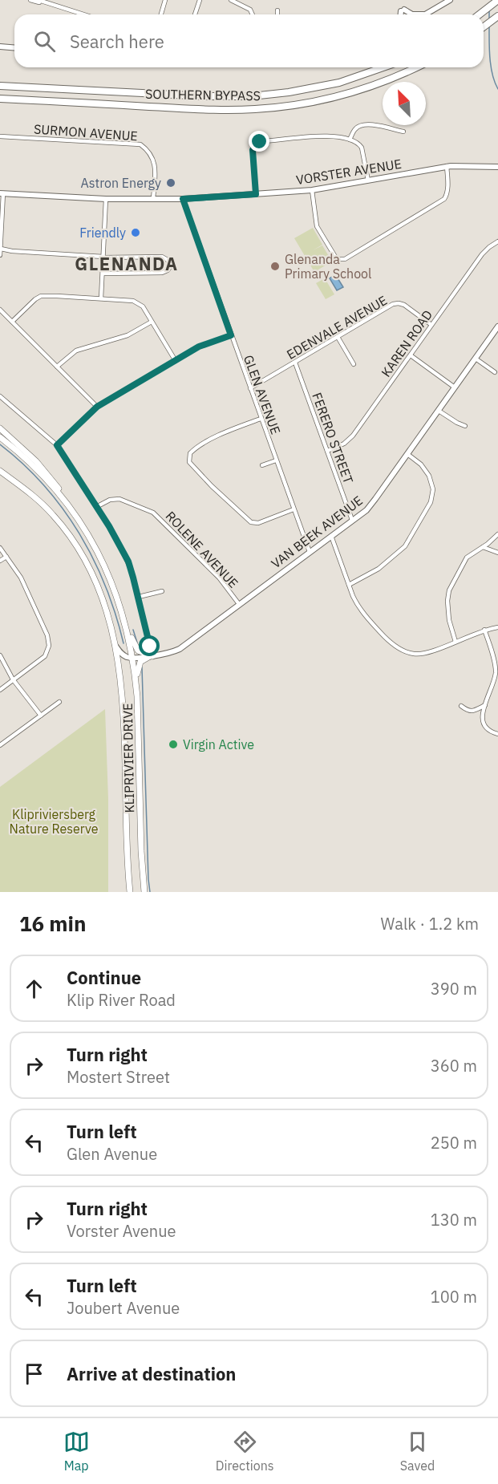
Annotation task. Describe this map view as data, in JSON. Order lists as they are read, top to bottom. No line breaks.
{"streets":{"highway":["SOUTHERN BYPASS"],"main road":["KLIPRIVIER DRIVE"],"street":["SURMON AVENUE","VORSTER AVENUE","EDENVALE AVENUE","KAREN ROAD","GLEN AVENUE","FERERO STREET","VAN BEEK AVENUE","ROLENE AVENUE"]},"crossings":[["SURMON AVENUE","VORSTER AVENUE"],["VORSTER AVENUE","GLEN AVENUE"],["EDENVALE AVENUE","KAREN ROAD"],["EDENVALE AVENUE","GLEN AVENUE"],["EDENVALE AVENUE","FERERO STREET"],["KAREN ROAD","FERERO STREET"],["GLEN AVENUE","VAN BEEK AVENUE"],["FERERO STREET","VAN BEEK AVENUE"],["VAN BEEK AVENUE","ROLENE AVENUE"],["VAN BEEK AVENUE","KLIPRIVIER DRIVE"]],"districts":["GLENANDA"],"parks":["Klipriviersberg Nature Reserve"],"places":["Astron Energy","Friendly","Glenanda Primary School","Virgin Active"],"north":"top left","page":{"search":"Search here","heading":["16 min","Walk · 1.2 km"],"list":[["Continue","Klip River Road","390 m"],["Turn right","Mostert Street","360 m"],["Turn left","Glen Avenue","250 m"],["Turn right","Vorster Avenue","130 m"],["Turn left","Joubert Avenue","100 m"],"Arrive at destination"],"nav":["Map","Directions","Saved"]}}
